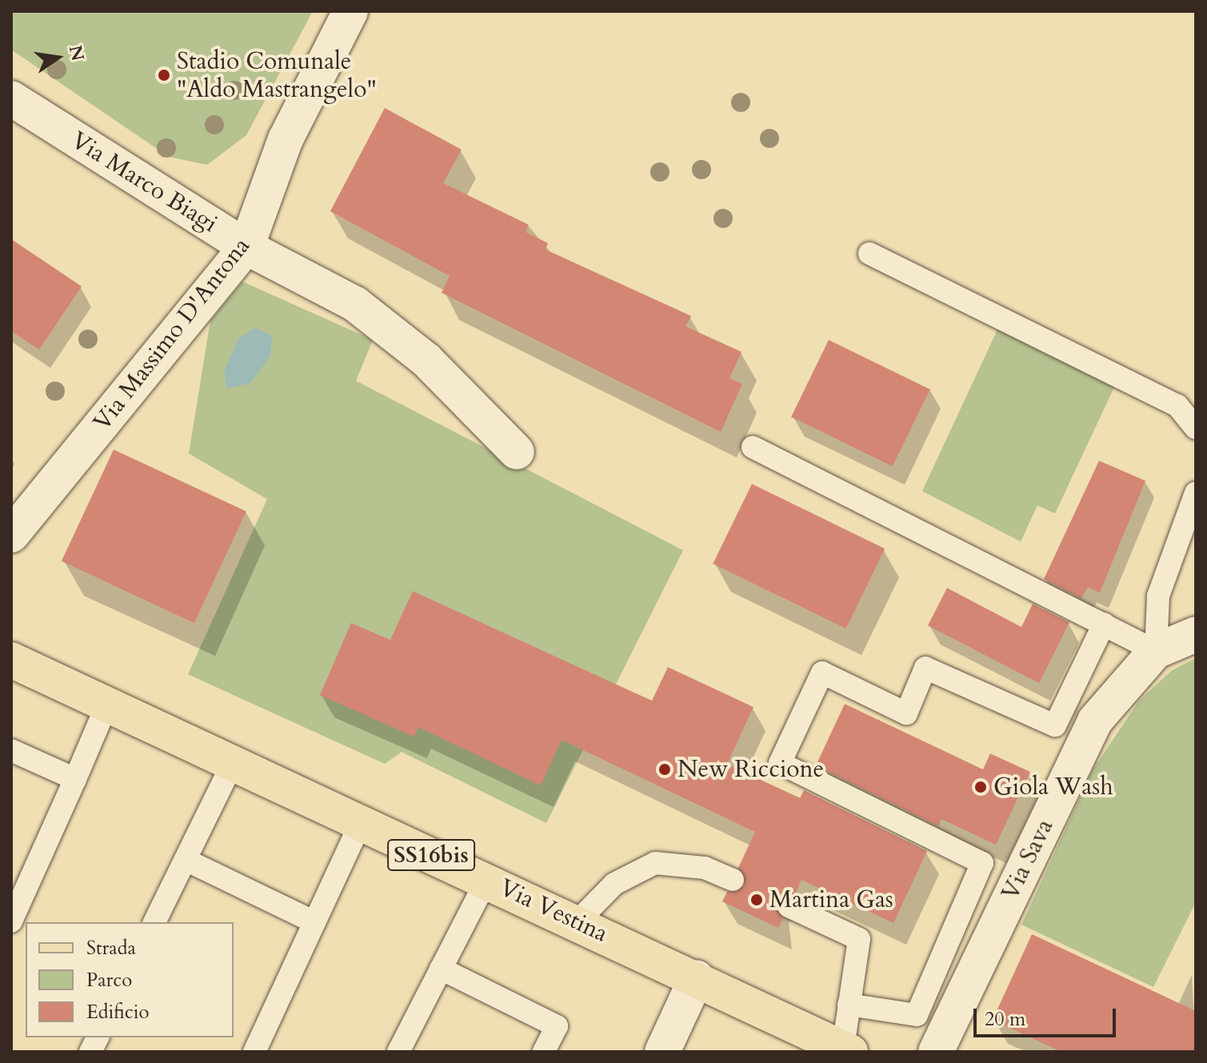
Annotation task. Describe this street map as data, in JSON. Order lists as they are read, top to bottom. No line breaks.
{"streets":{"main road":["SS16bis","Via Vestina"],"street":["Via Marco Biagi","Via Massimo D'Antona","Via Sava"]},"crossings":[["Via Marco Biagi","Via Massimo D'Antona"]],"places":["Stadio Comunale \"Aldo Mastrangelo\"","New Riccione","Giola Wash","Martina Gas"],"legend":["Strada","Parco","Edificio"],"scale_bar":"20 m","north":"right"}
